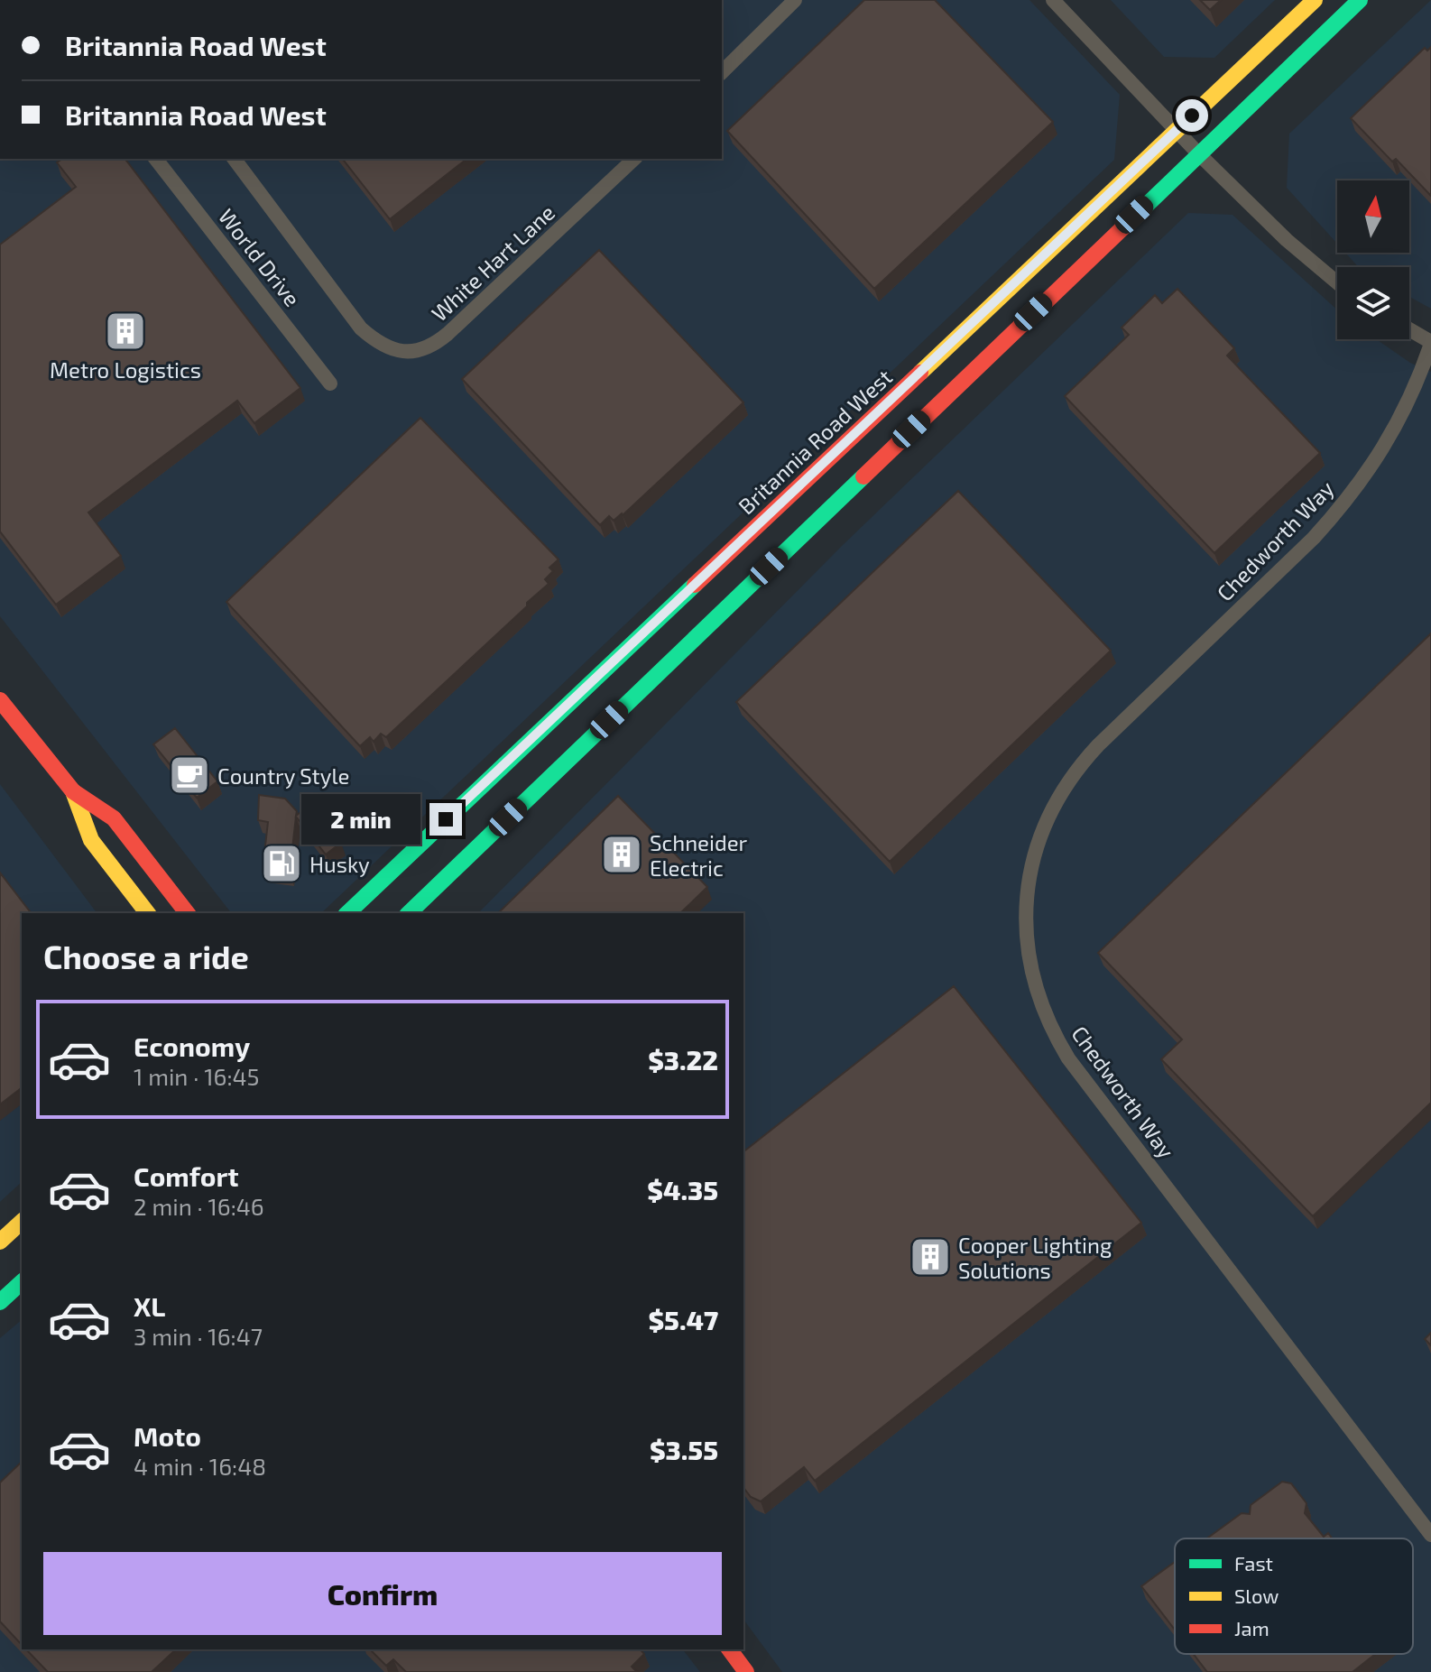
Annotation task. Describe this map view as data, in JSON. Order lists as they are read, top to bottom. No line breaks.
{"streets":{"main road":["Britannia Road West"],"street":["World Drive","White Hart Lane","Chedworth Way"]},"places":{"building":["Metro Logistics","Schneider Electric","Cooper Lighting Solutions"],"cafe":["Country Style"],"fuel station":["Husky"]},"legend":["Fast","Slow","Jam"],"north":"top","page":{"banner":["Britannia Road West","Britannia Road West"],"bubble":"2 min","heading":"Choose a ride","list":[{"name":"Economy","note":"1 min · 16:45","value":"$3.22"},{"name":"Comfort","note":"2 min · 16:46","value":"$4.35"},{"name":"XL","note":"3 min · 16:47","value":"$5.47"},{"name":"Moto","note":"4 min · 16:48","value":"$3.55"}],"buttons":"Confirm"}}
